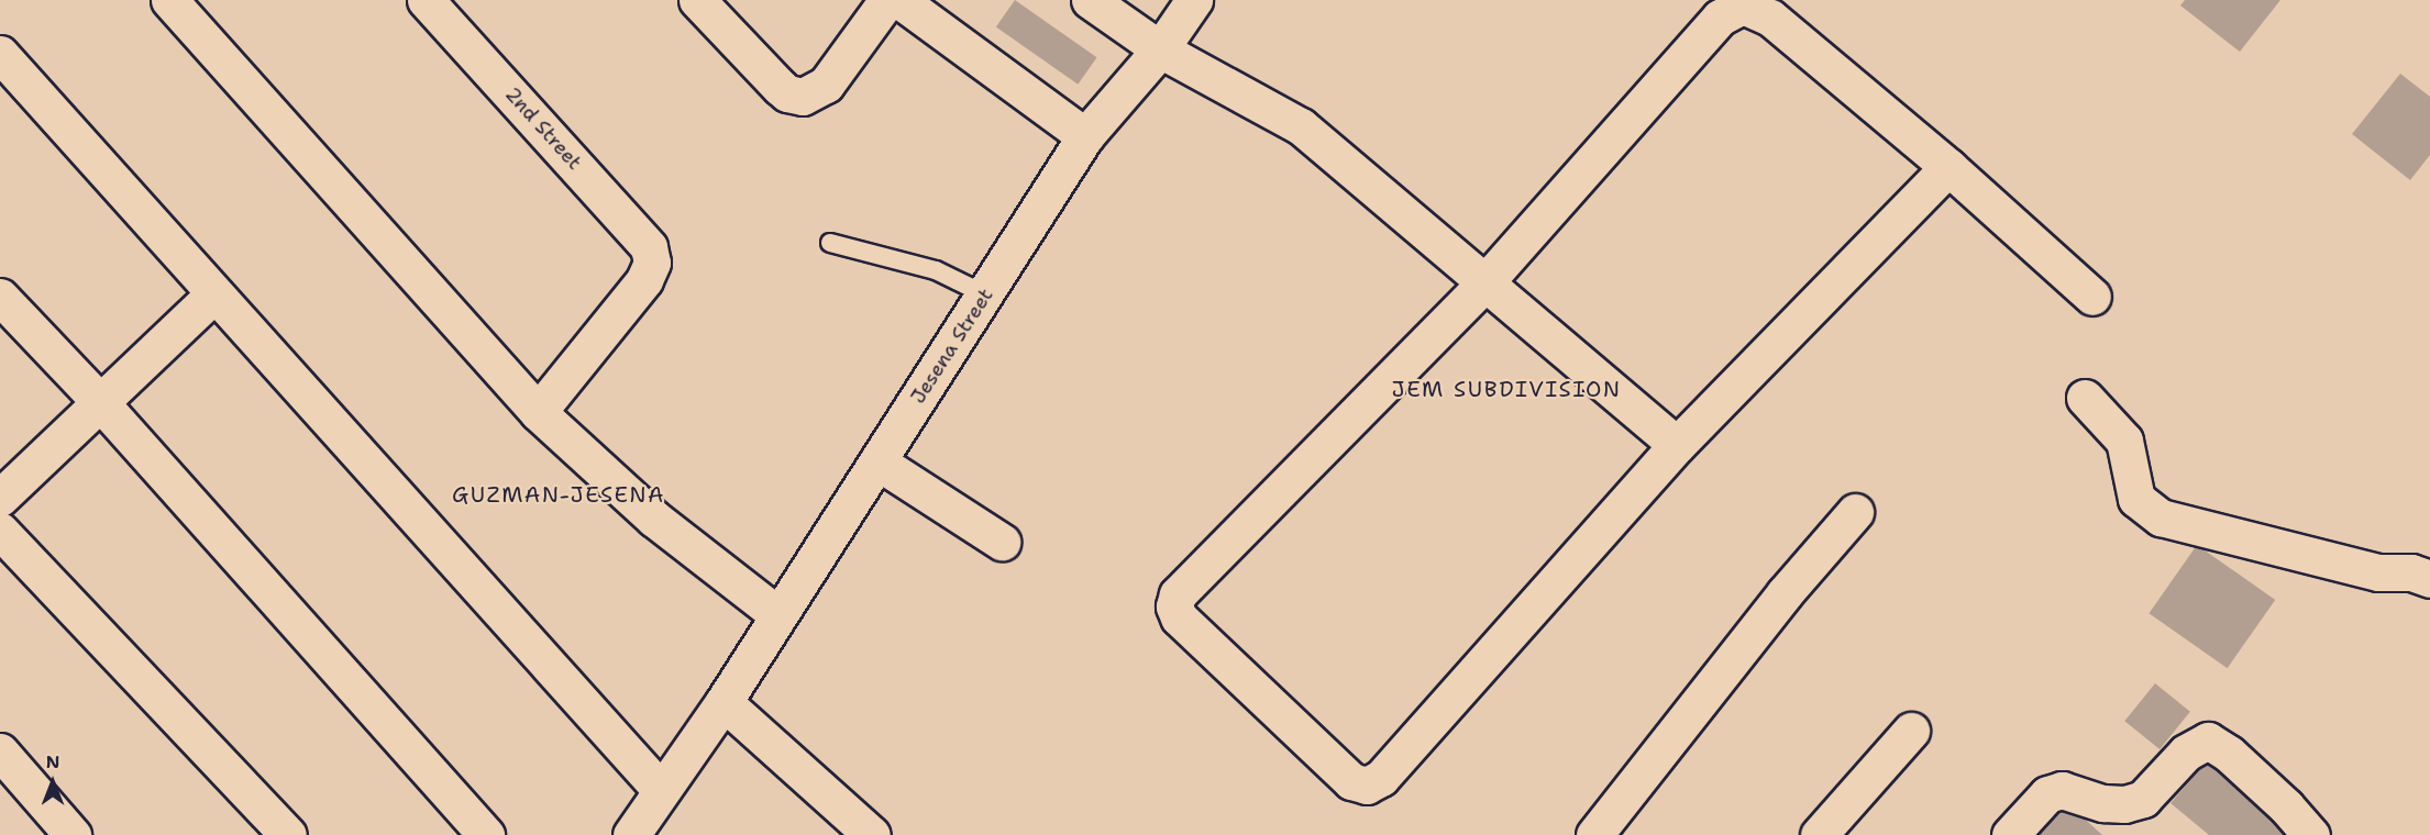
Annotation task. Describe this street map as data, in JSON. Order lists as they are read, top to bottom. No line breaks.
{"streets":{"street":["2nd Street","Jesena Street"]},"districts":["JEM SUBDIVISION","GUZMAN-JESENA"],"north":"top"}
